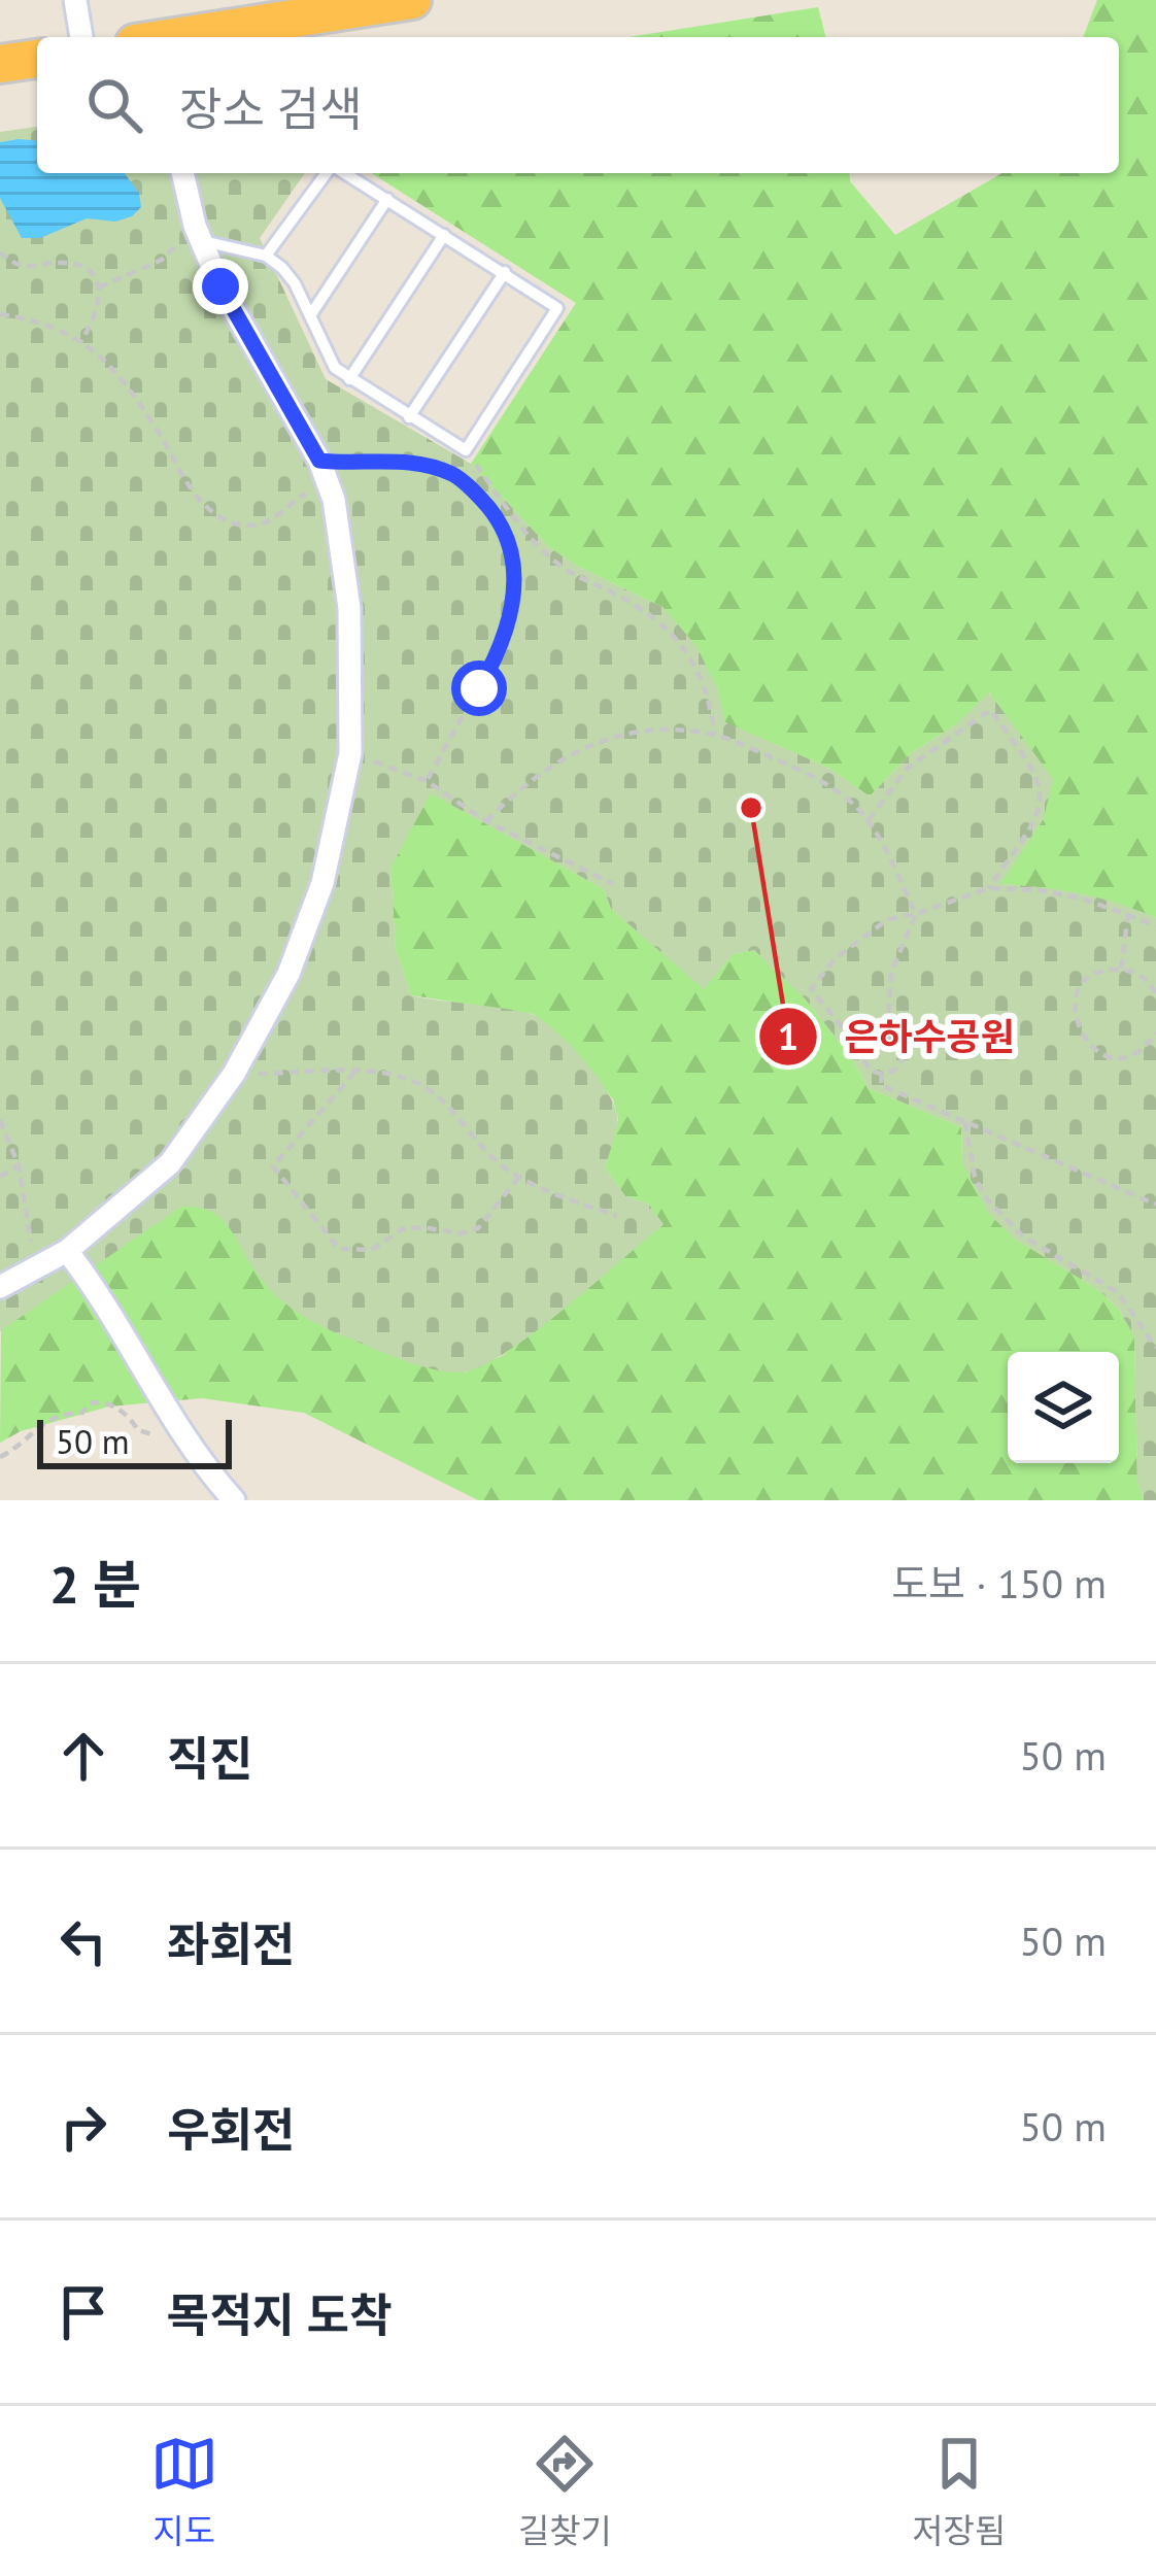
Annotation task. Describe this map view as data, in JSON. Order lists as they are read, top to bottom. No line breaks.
{"places":["은하수공원"],"scale_bar":"50 m","page":{"search":"장소 검색","scale":"50 m","heading":["2 분","도보 · 150 m"],"list":[["직진","50 m"],["좌회전","50 m"],["우회전","50 m"],"목적지 도착"],"nav":["지도","길찾기","저장됨"]}}
